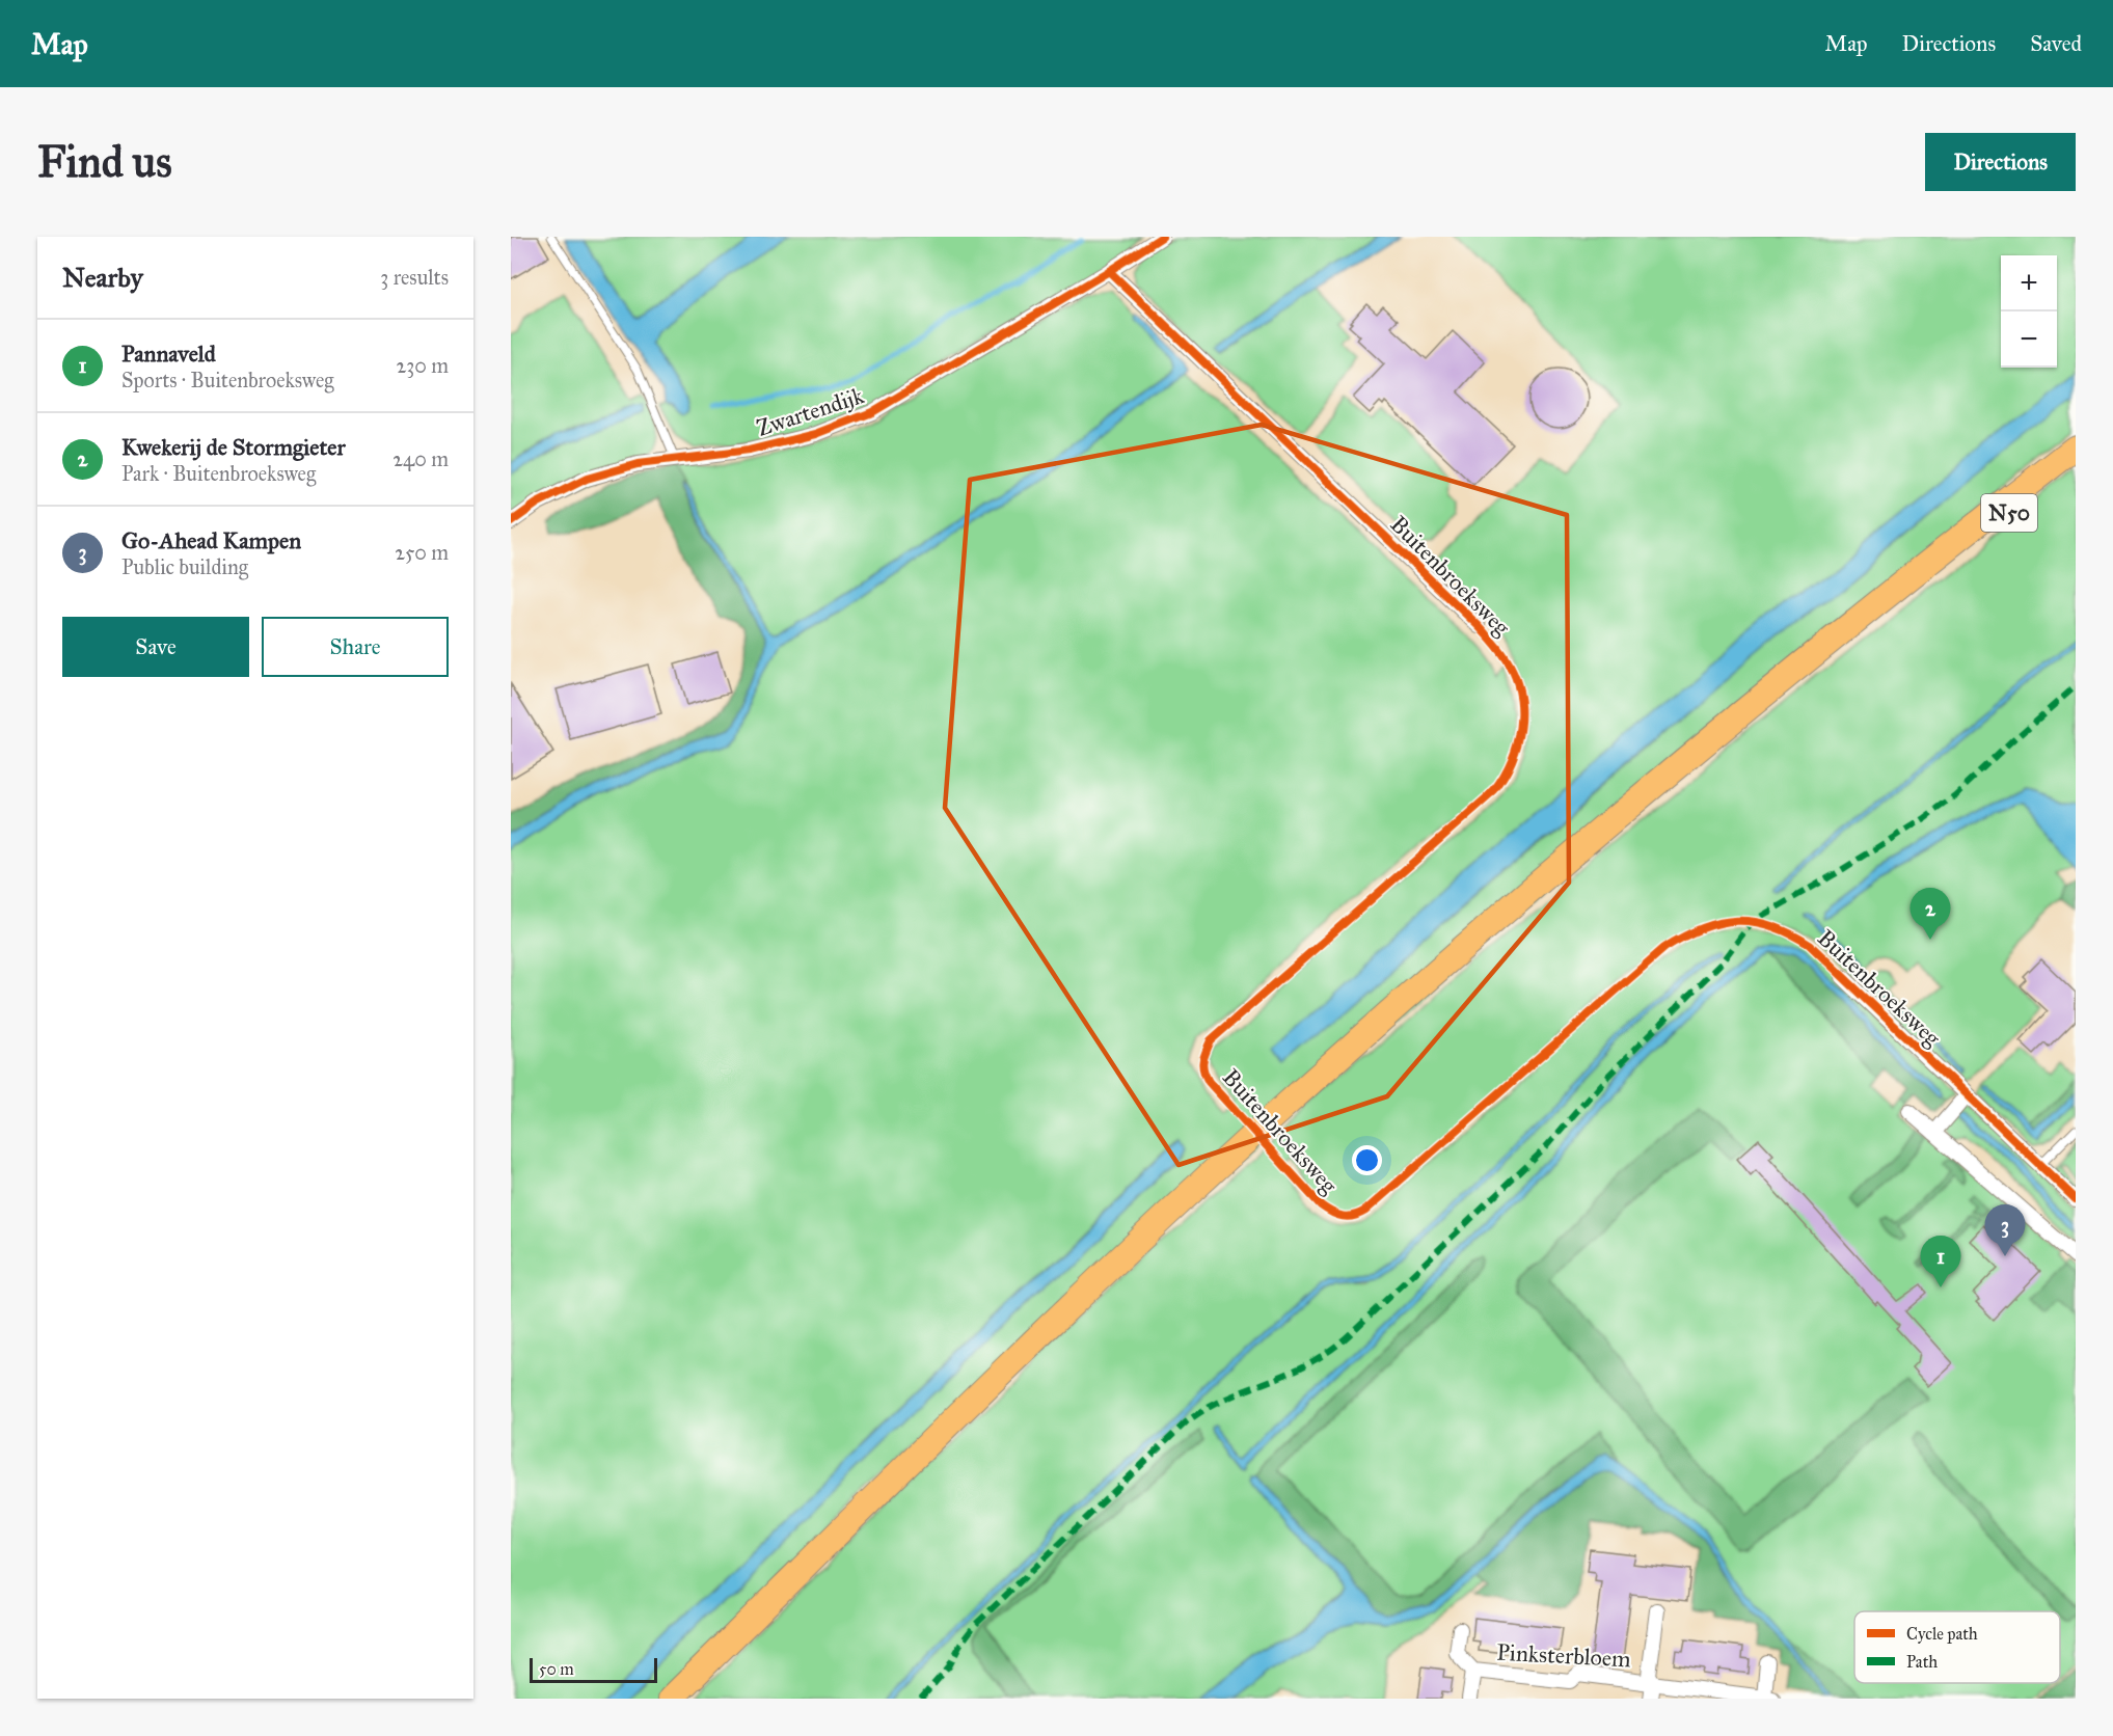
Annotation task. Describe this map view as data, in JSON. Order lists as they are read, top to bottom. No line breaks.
{"streets":{"highway":["N50"],"street":["Zwartendijk","Buitenbroeksweg","Pinksterbloem"]},"crossings":[["Zwartendijk","Buitenbroeksweg"]],"legend":["Cycle path","Path"],"scale_bar":"50 m","page":{"header":"Map","nav":["Map","Directions","Saved"],"buttons":["Directions",["Save","Share"]],"title":"Find us","heading":["Nearby","3 results"],"map_buttons":["+","−"],"list":[{"mark":"1","name":"Pannaveld","note":"Sports · Buitenbroeksweg","value":"230 m"},{"mark":"2","name":"Kwekerij de Stormgieter","note":"Park · Buitenbroeksweg","value":"240 m"},{"mark":"3","name":"Go-Ahead Kampen","note":"Public building","value":"250 m"}],"pins":["2","3","1"],"scale":"50 m"}}
